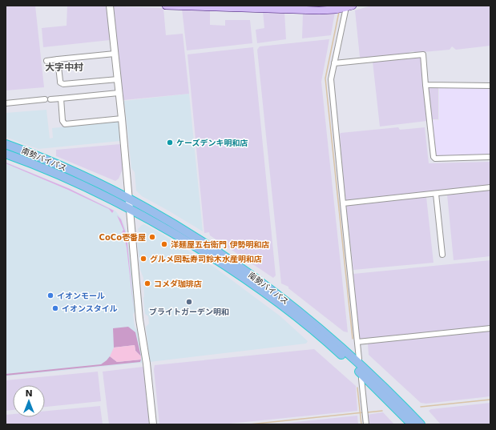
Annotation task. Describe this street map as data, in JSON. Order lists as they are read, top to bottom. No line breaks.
{"streets":{"highway":["南勢バイパス"]},"districts":["大字中村"],"places":["ケーズデンキ明和店","CoCo壱番屋","洋麺屋五右衛門 伊勢明和店","グルメ回転寿司鈴木水産明和店","コメダ珈琲店","イオンモール","ブライトガーデン明和","イオンスタイル"],"north":"top"}
